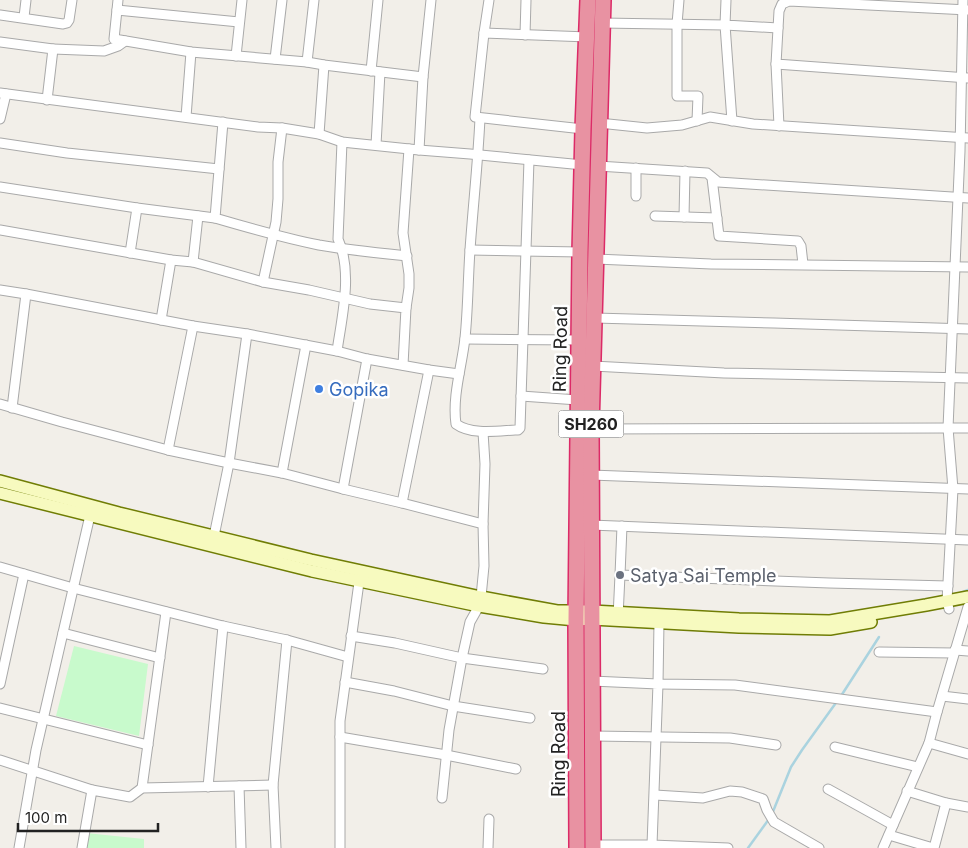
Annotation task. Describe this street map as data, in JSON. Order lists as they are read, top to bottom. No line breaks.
{"streets":{"highway":["Ring Road","SH260"]},"places":["Gopika","Satya Sai Temple"],"scale_bar":"100 m"}
